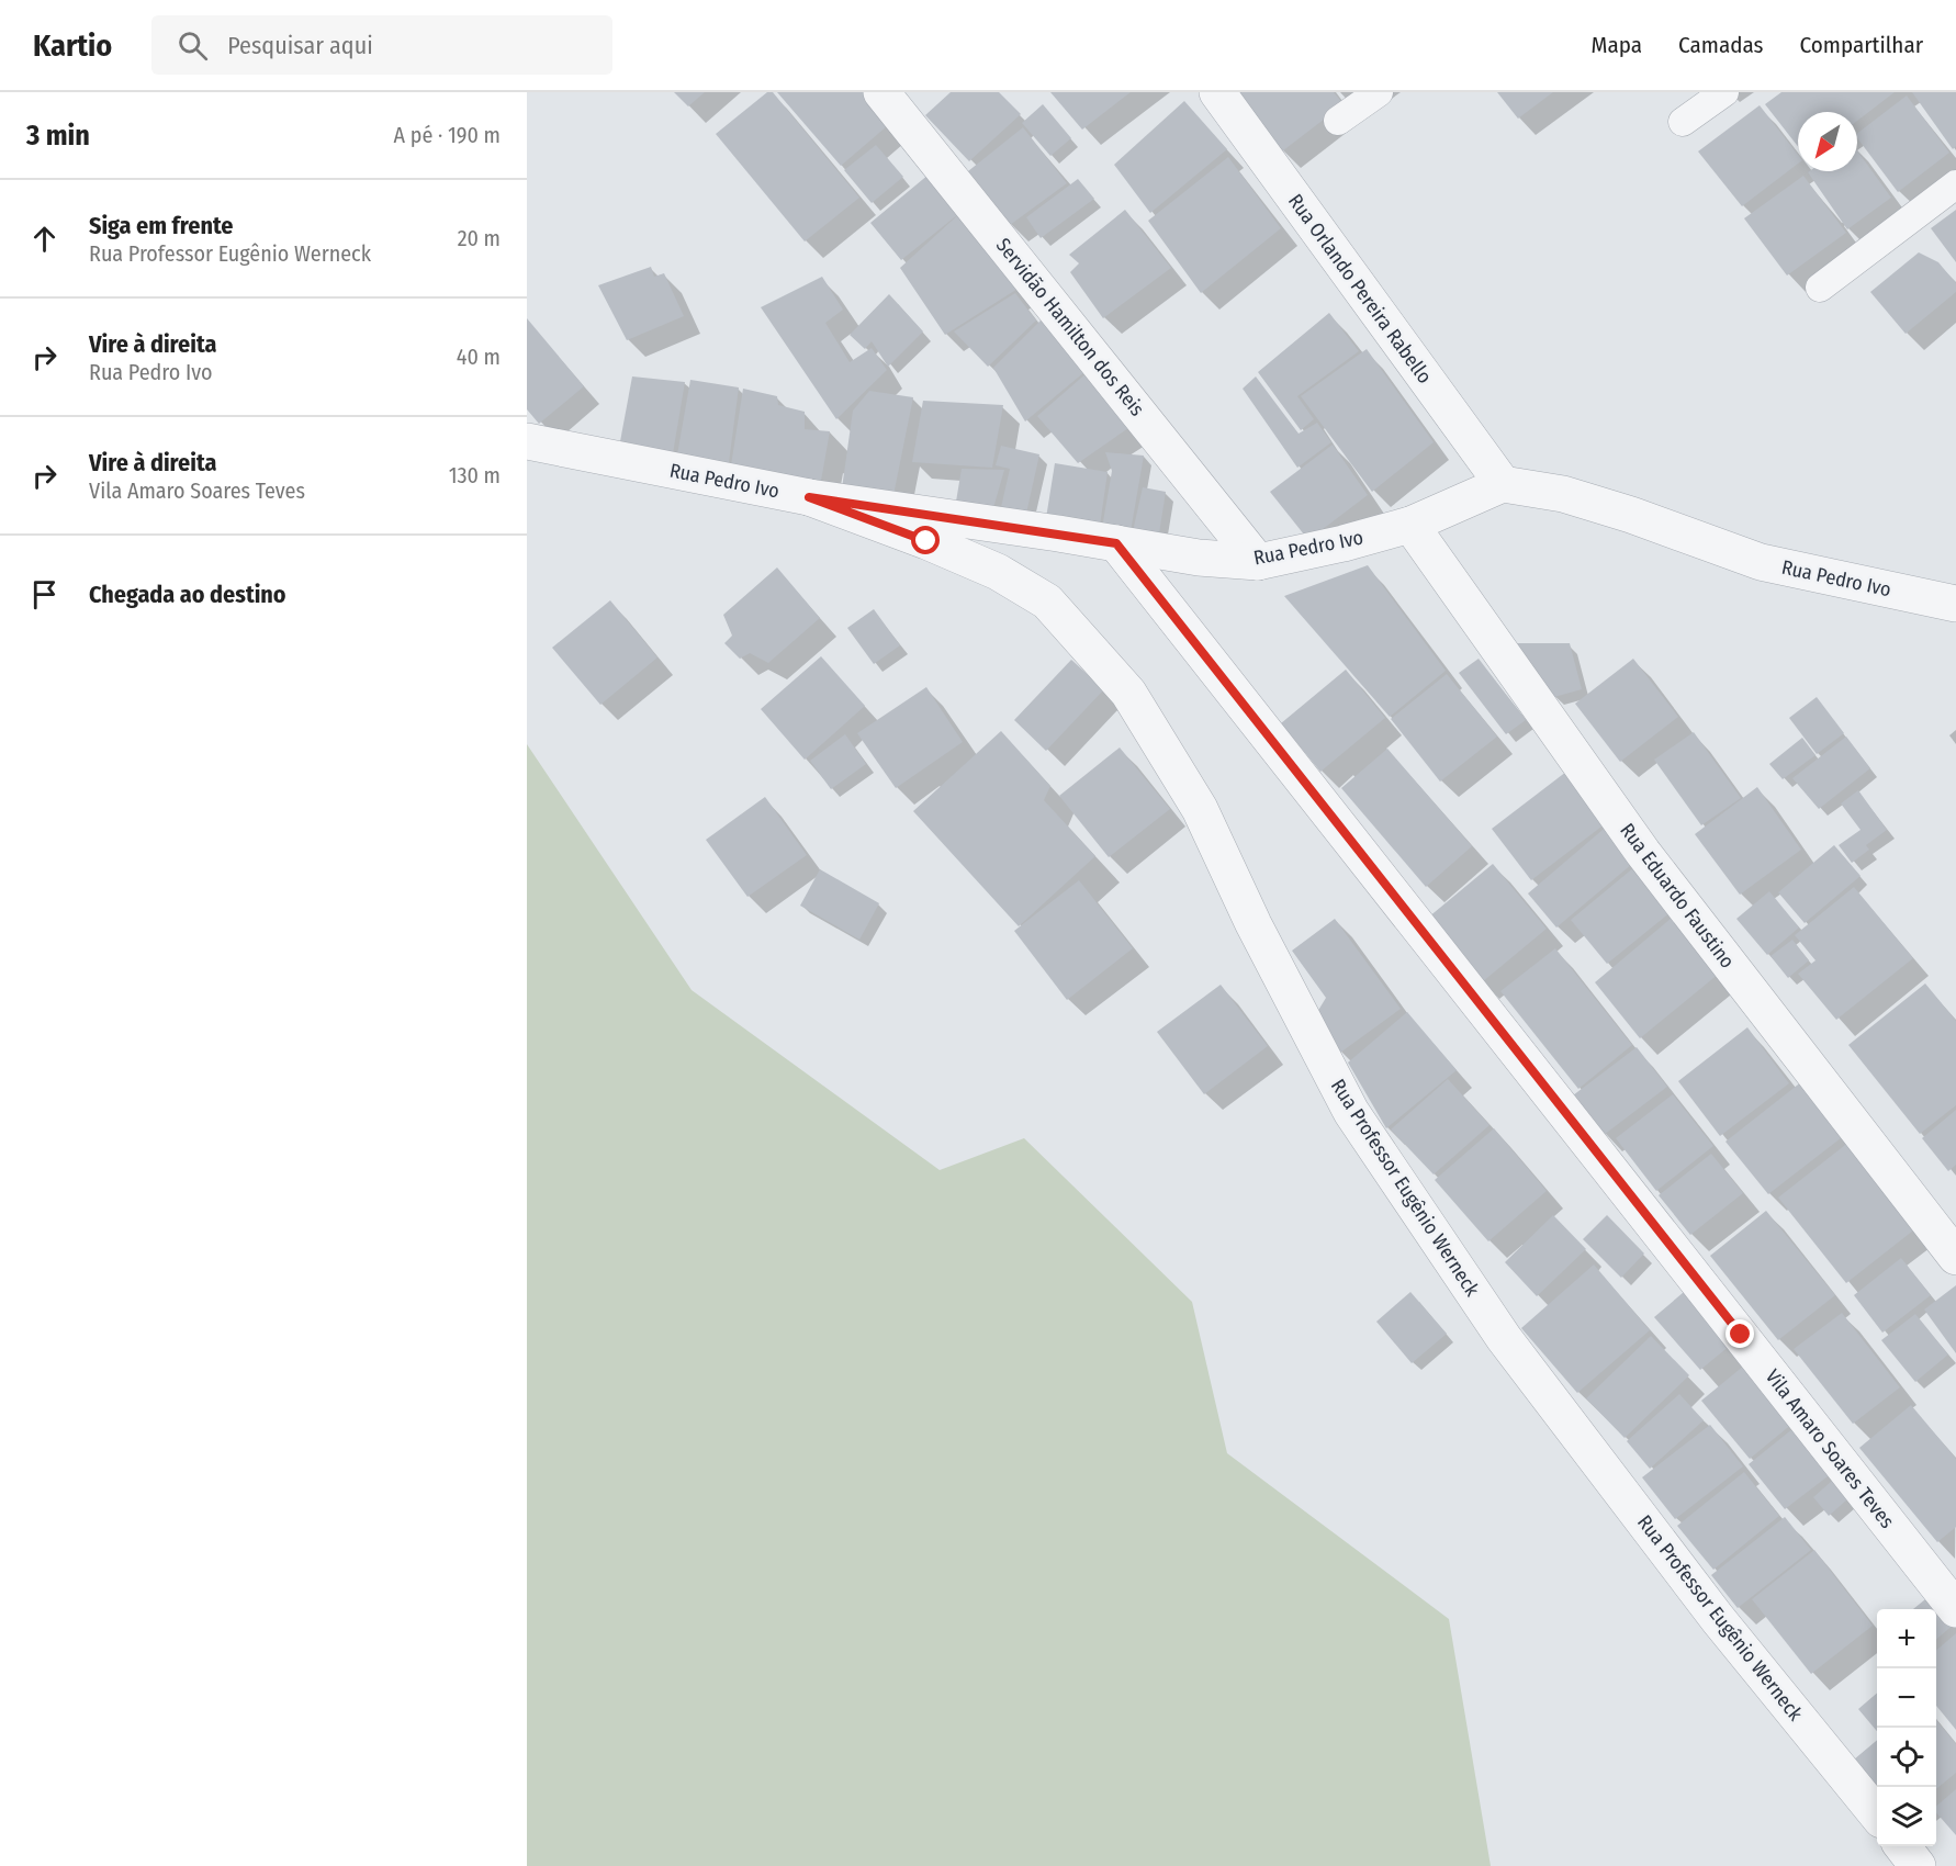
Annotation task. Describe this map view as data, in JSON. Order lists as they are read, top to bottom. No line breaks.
{"streets":{"street":["Rua Orlando Pereira Rabello","Servidão Hamilton dos Reis","Rua Pedro Ivo","Rua Eduardo Faustino","Rua Professor Eugênio Werneck","Vila Amaro Soares Teves"]},"crossings":[["Rua Orlando Pereira Rabello","Rua Pedro Ivo"],["Servidão Hamilton dos Reis","Rua Pedro Ivo"],["Rua Pedro Ivo","Rua Eduardo Faustino"],["Rua Pedro Ivo","Rua Professor Eugênio Werneck"],["Rua Pedro Ivo","Vila Amaro Soares Teves"]],"north":"bottom left","page":{"header":"Kartio","search":"Pesquisar aqui","nav":["Mapa","Camadas","Compartilhar"],"heading":["3 min","A pé · 190 m"],"list":[["Siga em frente","Rua Professor Eugênio Werneck","20 m"],["Vire à direita","Rua Pedro Ivo","40 m"],["Vire à direita","Vila Amaro Soares Teves","130 m"],"Chegada ao destino"],"map_buttons":["+","−"]}}
